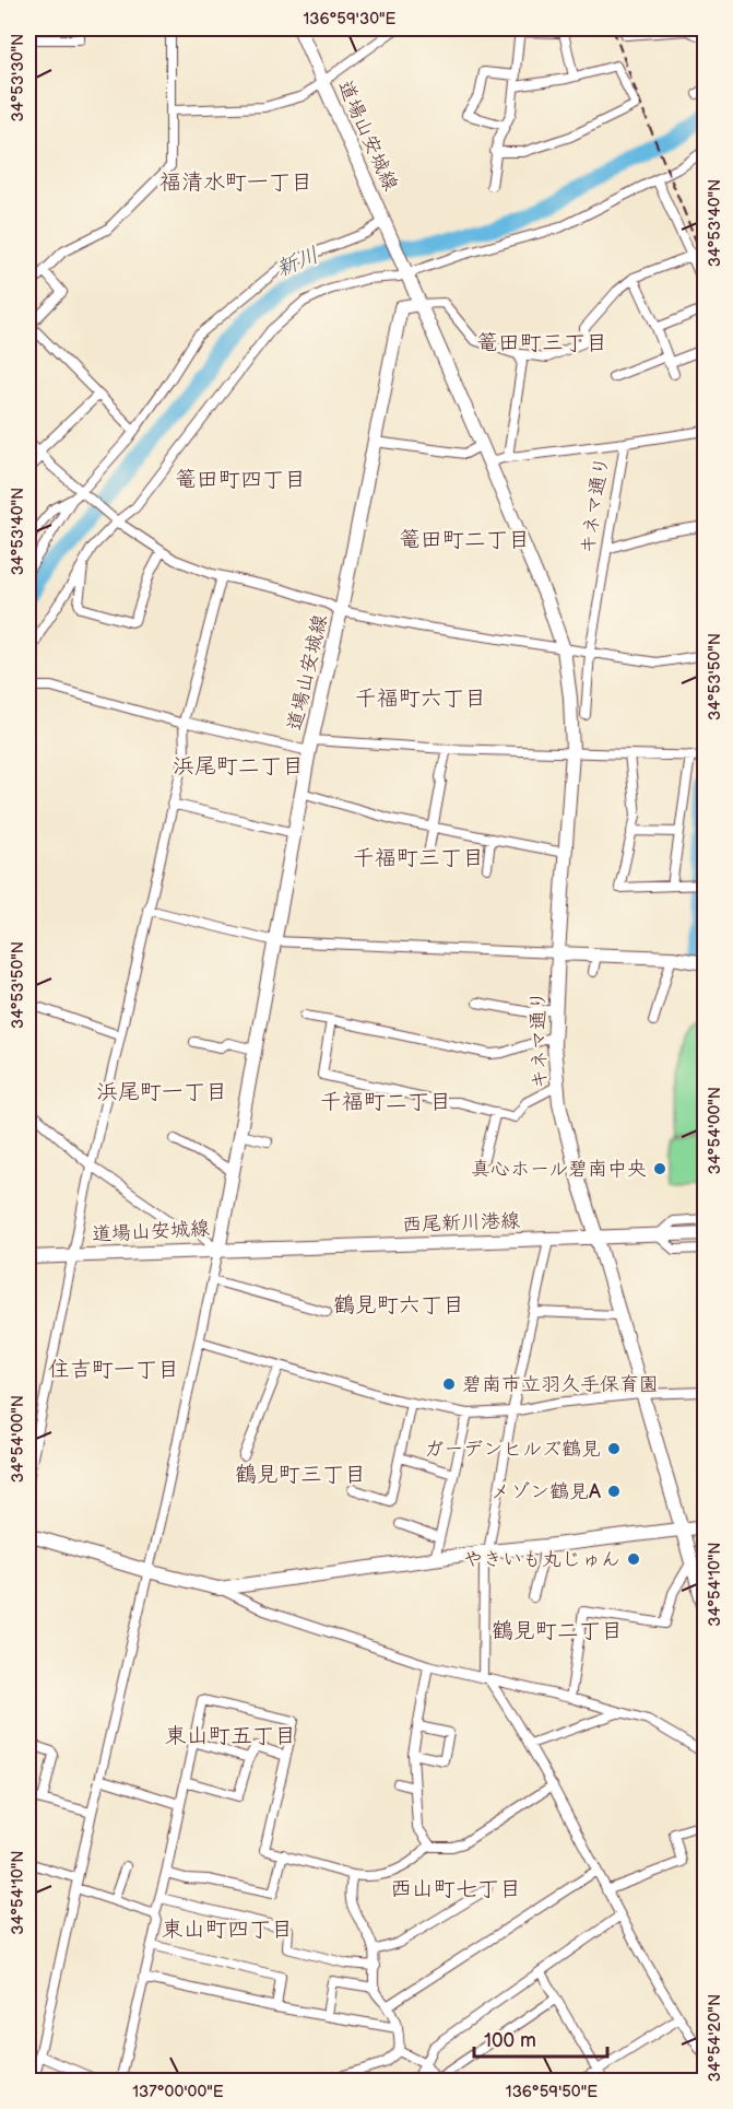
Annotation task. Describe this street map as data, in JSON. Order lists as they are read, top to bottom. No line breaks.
{"streets":{"street":["道場山安城線","キネマ通り","西尾新川港線"]},"crossings":[["道場山安城線","キネマ通り"],["道場山安城線","西尾新川港線"],["キネマ通り","西尾新川港線"]],"districts":["福清水町一丁目","篭田町三丁目","篭田町四丁目","篭田町二丁目","千福町六丁目","浜尾町二丁目","千福町三丁目","浜尾町一丁目","千福町二丁目","鶴見町六丁目","住吉町一丁目","鶴見町三丁目","鶴見町二丁目","東山町五丁目","西山町七丁目","東山町四丁目"],"water":["新川"],"places":["真心ホール碧南中央","碧南市立羽久手保育園","ガーデンヒルズ鶴見","メゾン鶴見A","やきいも丸じゅん"],"scale_bar":"100 m","coordinates":["136°59'30\"E","34°53'30\"N","34°53'40\"N","34°53'50\"N","34°54'00\"N","34°54'10\"N","34°54'20\"N","137°00'00\"E","136°59'50\"E"]}
